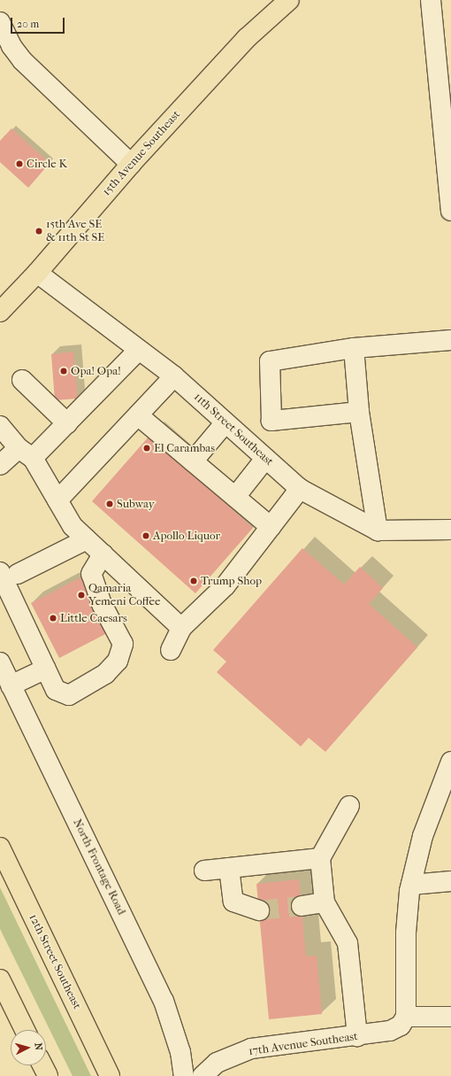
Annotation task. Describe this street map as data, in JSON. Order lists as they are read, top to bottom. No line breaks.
{"streets":{"main road":["15th Avenue Southeast","12th Street Southeast"],"street":["11th Street Southeast","North Frontage Road","17th Avenue Southeast"]},"crossings":[["15th Avenue Southeast","11th Street Southeast"]],"places":["Circle K","15th Ave SE & 11th St SE","Opa! Opa!","El Carambas","Subway","Apollo Liquor","Trump Shop","Qamaria Yemeni Coffee","Little Caesars"],"scale_bar":"20 m","north":"right"}
